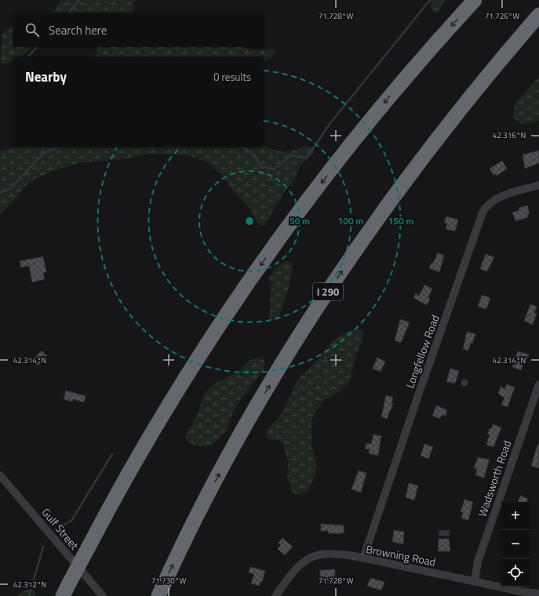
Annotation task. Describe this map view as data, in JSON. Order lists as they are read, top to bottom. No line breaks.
{"streets":{"highway":["I 290"],"street":["Longfellow Road","Wadsworth Road","Gulf Street","Browning Road"]},"crossings":[["Longfellow Road","Browning Road"],["Wadsworth Road","Browning Road"]],"page":{"search":"Search here","heading":["Nearby","0 results"],"map_buttons":["+","−"]},"coordinates":["71.728°W","71.726°W","42.316°N","42.314°N","71.730°W","42.312°N"],"rings":["50 m","100 m","150 m"]}
